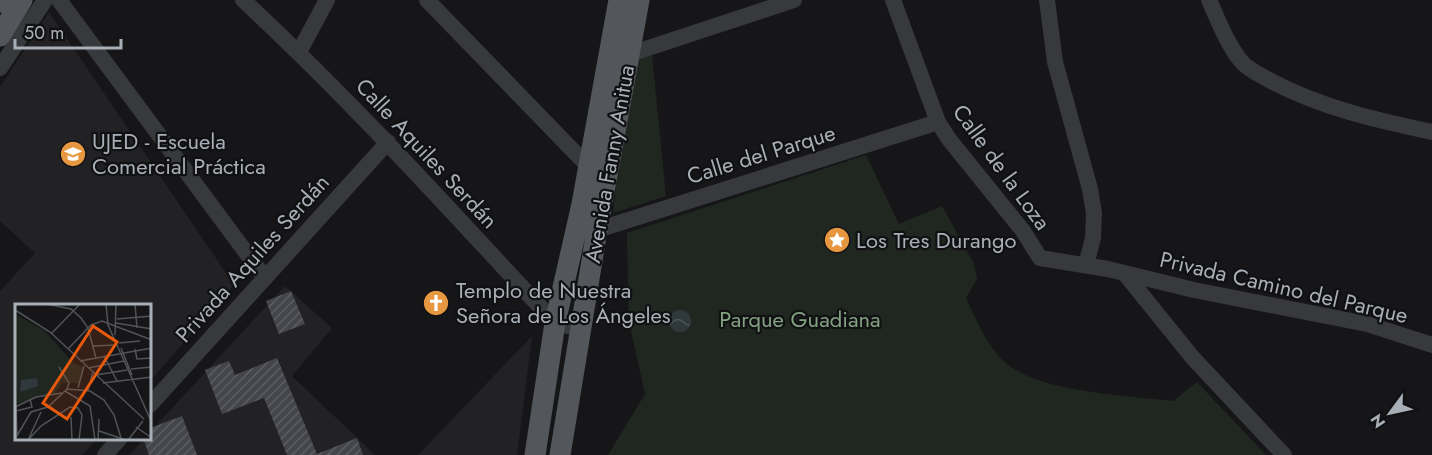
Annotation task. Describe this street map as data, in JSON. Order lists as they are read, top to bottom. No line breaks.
{"streets":{"main road":["Avenida Fanny Anitua"],"street":["Calle Aquiles Serdán","Calle del Parque","Calle de la Loza","Privada Aquiles Serdán","Privada Camino del Parque"]},"crossings":[["Calle Aquiles Serdán","Avenida Fanny Anitua"],["Calle Aquiles Serdán","Privada Aquiles Serdán"],["Calle del Parque","Avenida Fanny Anitua"],["Calle del Parque","Calle de la Loza"]],"parks":["Parque Guadiana"],"places":{"school or university":["UJED - Escuela Comercial Práctica"],"place":["Los Tres Durango"],"church":["Templo de Nuestra Señora de Los Ángeles"]},"scale_bar":"50 m","north":"bottom left"}
